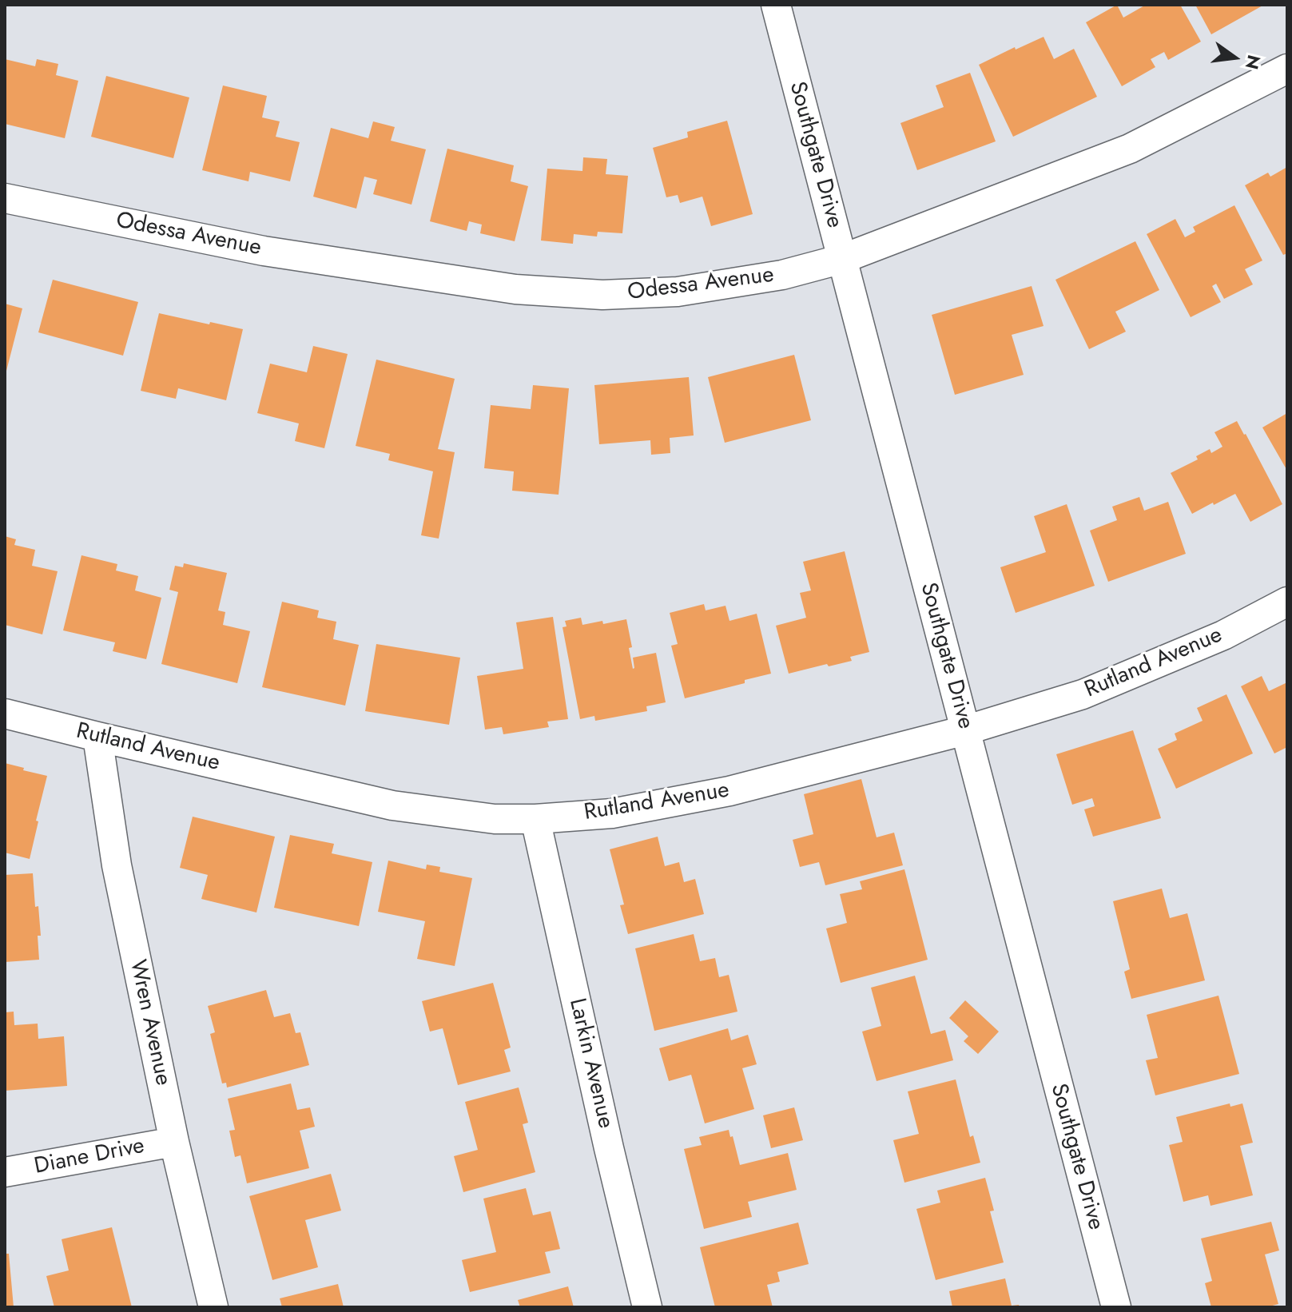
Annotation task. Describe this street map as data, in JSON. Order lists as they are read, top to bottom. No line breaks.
{"streets":{"street":["Southgate Drive","Odessa Avenue","Rutland Avenue","Wren Avenue","Larkin Avenue","Diane Drive"]},"crossings":[["Southgate Drive","Odessa Avenue"],["Southgate Drive","Rutland Avenue"],["Rutland Avenue","Wren Avenue"],["Rutland Avenue","Larkin Avenue"],["Wren Avenue","Diane Drive"]],"north":"right"}
